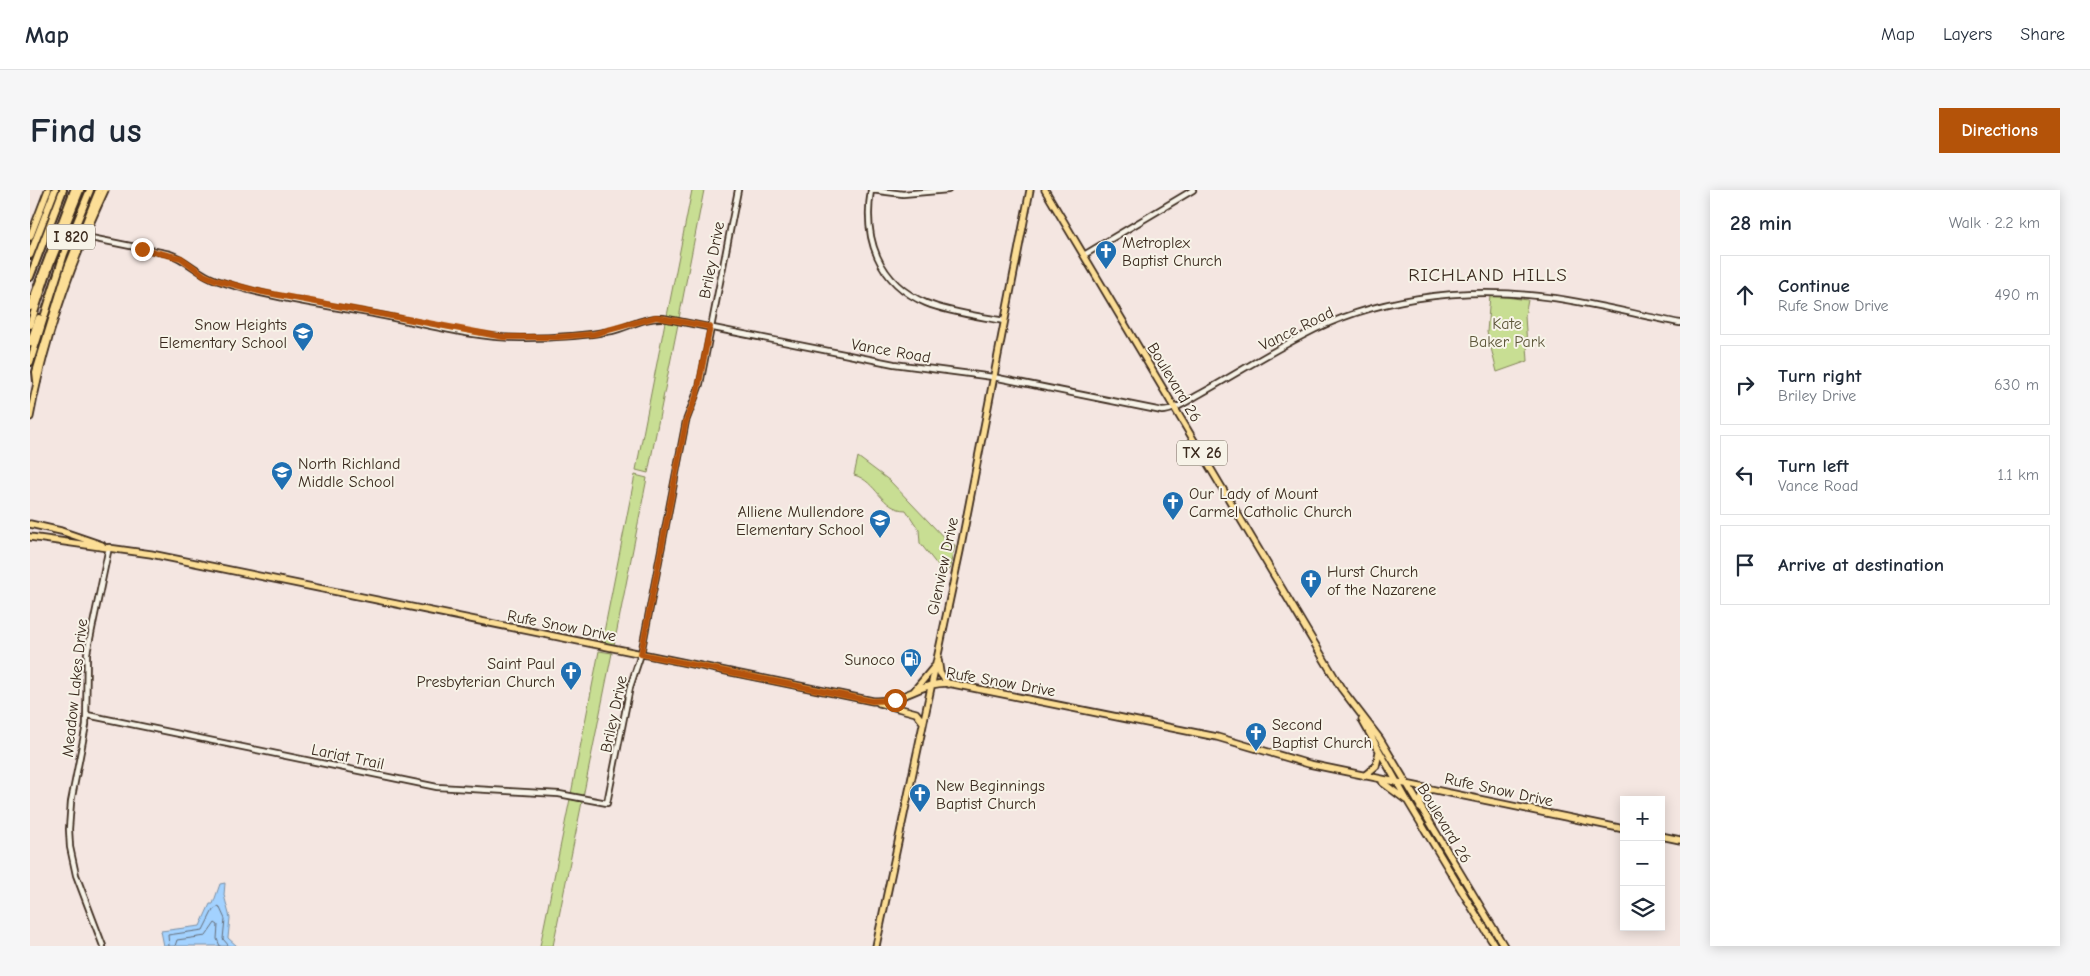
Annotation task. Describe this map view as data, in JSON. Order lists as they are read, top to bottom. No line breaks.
{"streets":{"highway":["I 820"],"main road":["Boulevard 26","TX 26","Glenview Drive","Rufe Snow Drive"],"street":["Briley Drive","Vance Road","Meadow Lakes Drive","Lariat Trail"]},"crossings":[["Briley Drive","Vance Road"],["Briley Drive","Rufe Snow Drive"],["Briley Drive","Lariat Trail"],["Vance Road","Boulevard 26"],["Vance Road","Glenview Drive"],["Boulevard 26","Rufe Snow Drive"],["Glenview Drive","Rufe Snow Drive"],["Rufe Snow Drive","Meadow Lakes Drive"],["Meadow Lakes Drive","Lariat Trail"]],"districts":["RICHLAND HILLS"],"parks":["Kate Baker Park"],"places":{"church":["Metroplex Baptist Church","Our Lady of Mount Carmel Catholic Church","Hurst Church of the Nazarene","Saint Paul Presbyterian Church","Second Baptist Church","New Beginnings Baptist Church"],"school or university":["Snow Heights Elementary School","North Richland Middle School","Alliene Mullendore Elementary School"],"fuel station":["Sunoco"]},"page":{"header":"Map","nav":["Map","Layers","Share"],"buttons":"Directions","title":"Find us","heading":["28 min","Walk · 2.2 km"],"list":[["Continue","Rufe Snow Drive","490 m"],["Turn right","Briley Drive","630 m"],["Turn left","Vance Road","1.1 km"],"Arrive at destination"],"map_buttons":["+","−"]}}
